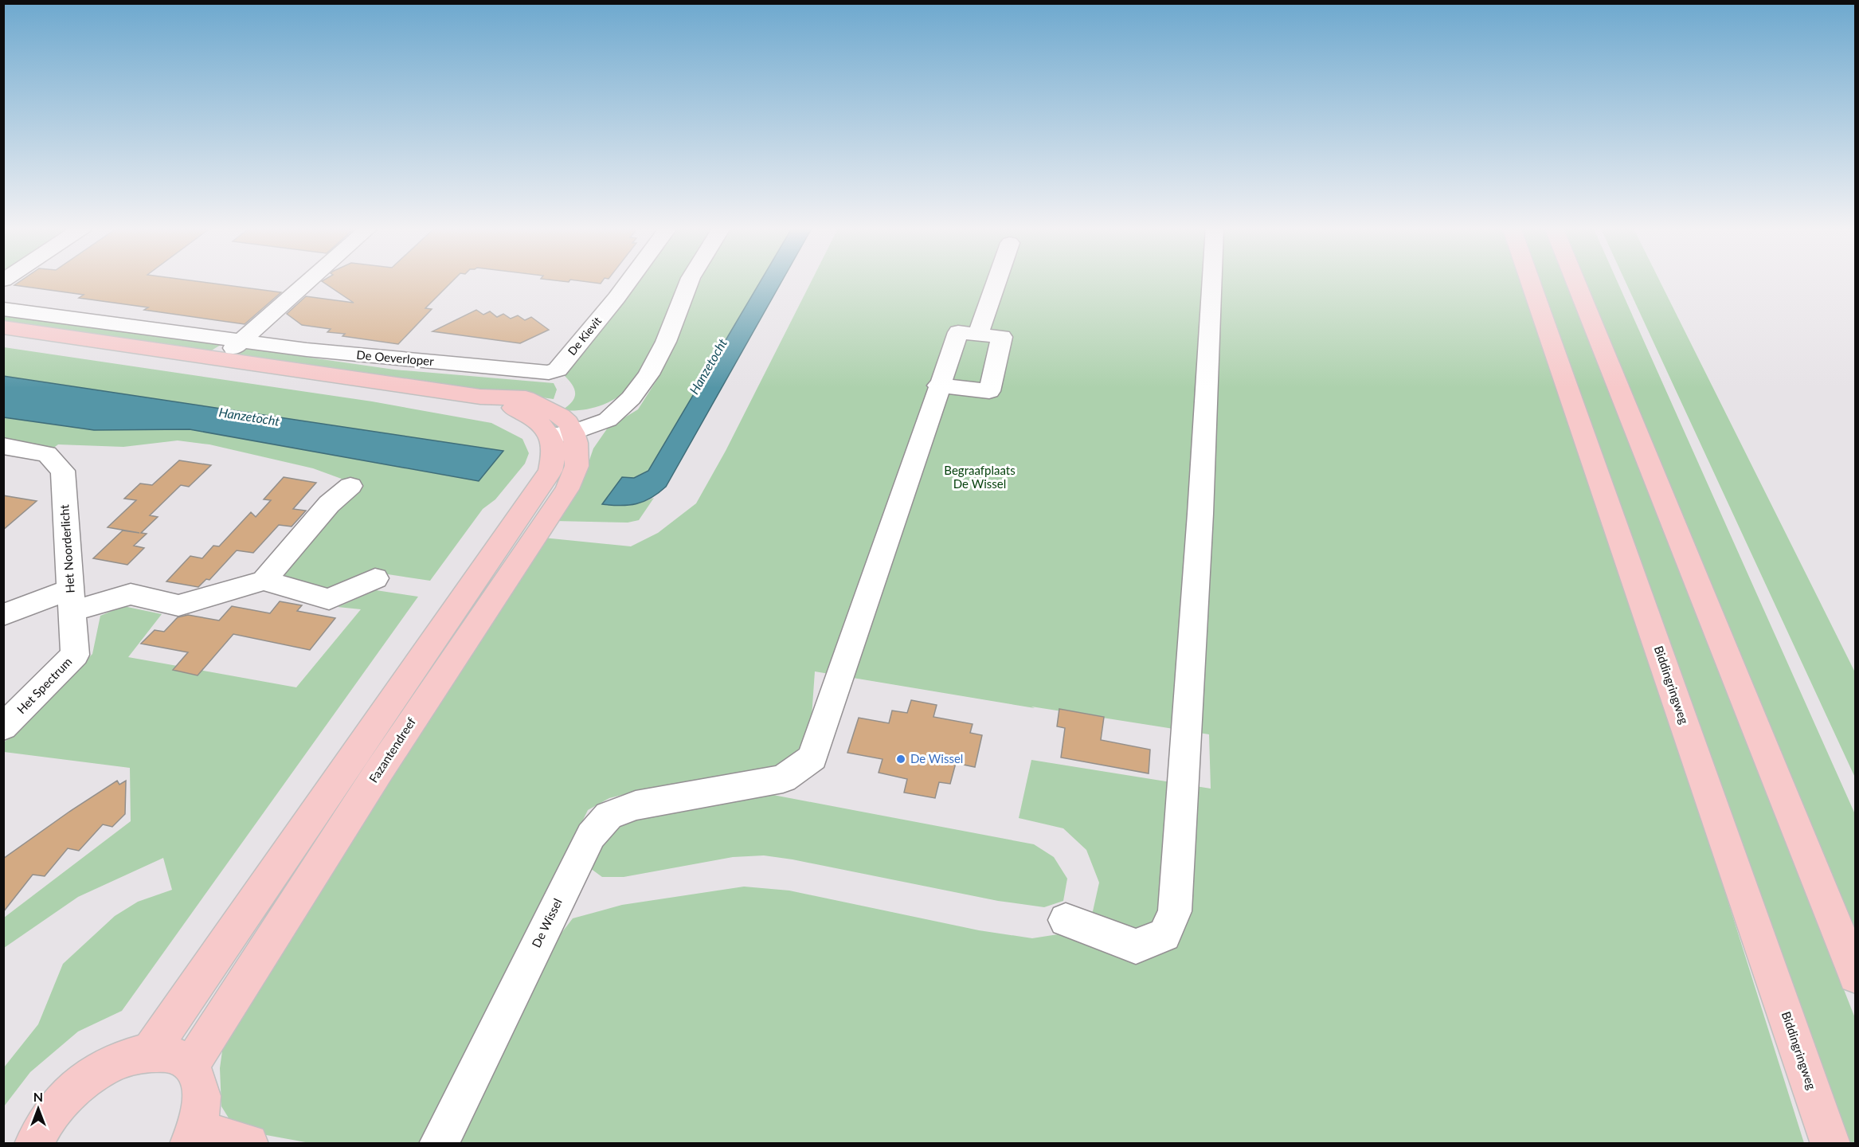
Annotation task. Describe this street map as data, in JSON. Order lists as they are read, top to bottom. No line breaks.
{"streets":{"main road":["De Oeverloper","Biddingringweg","Fazantendreef"],"street":["De Kievit","Het Noorderlicht","Het Spectrum","De Wissel"]},"crossings":[["De Kievit","De Oeverloper"],["De Oeverloper","Fazantendreef"],["Het Noorderlicht","Het Spectrum"]],"water":["Hanzetocht"],"parks":["Begraafplaats De Wissel"],"places":["De Wissel"],"north":"top"}
